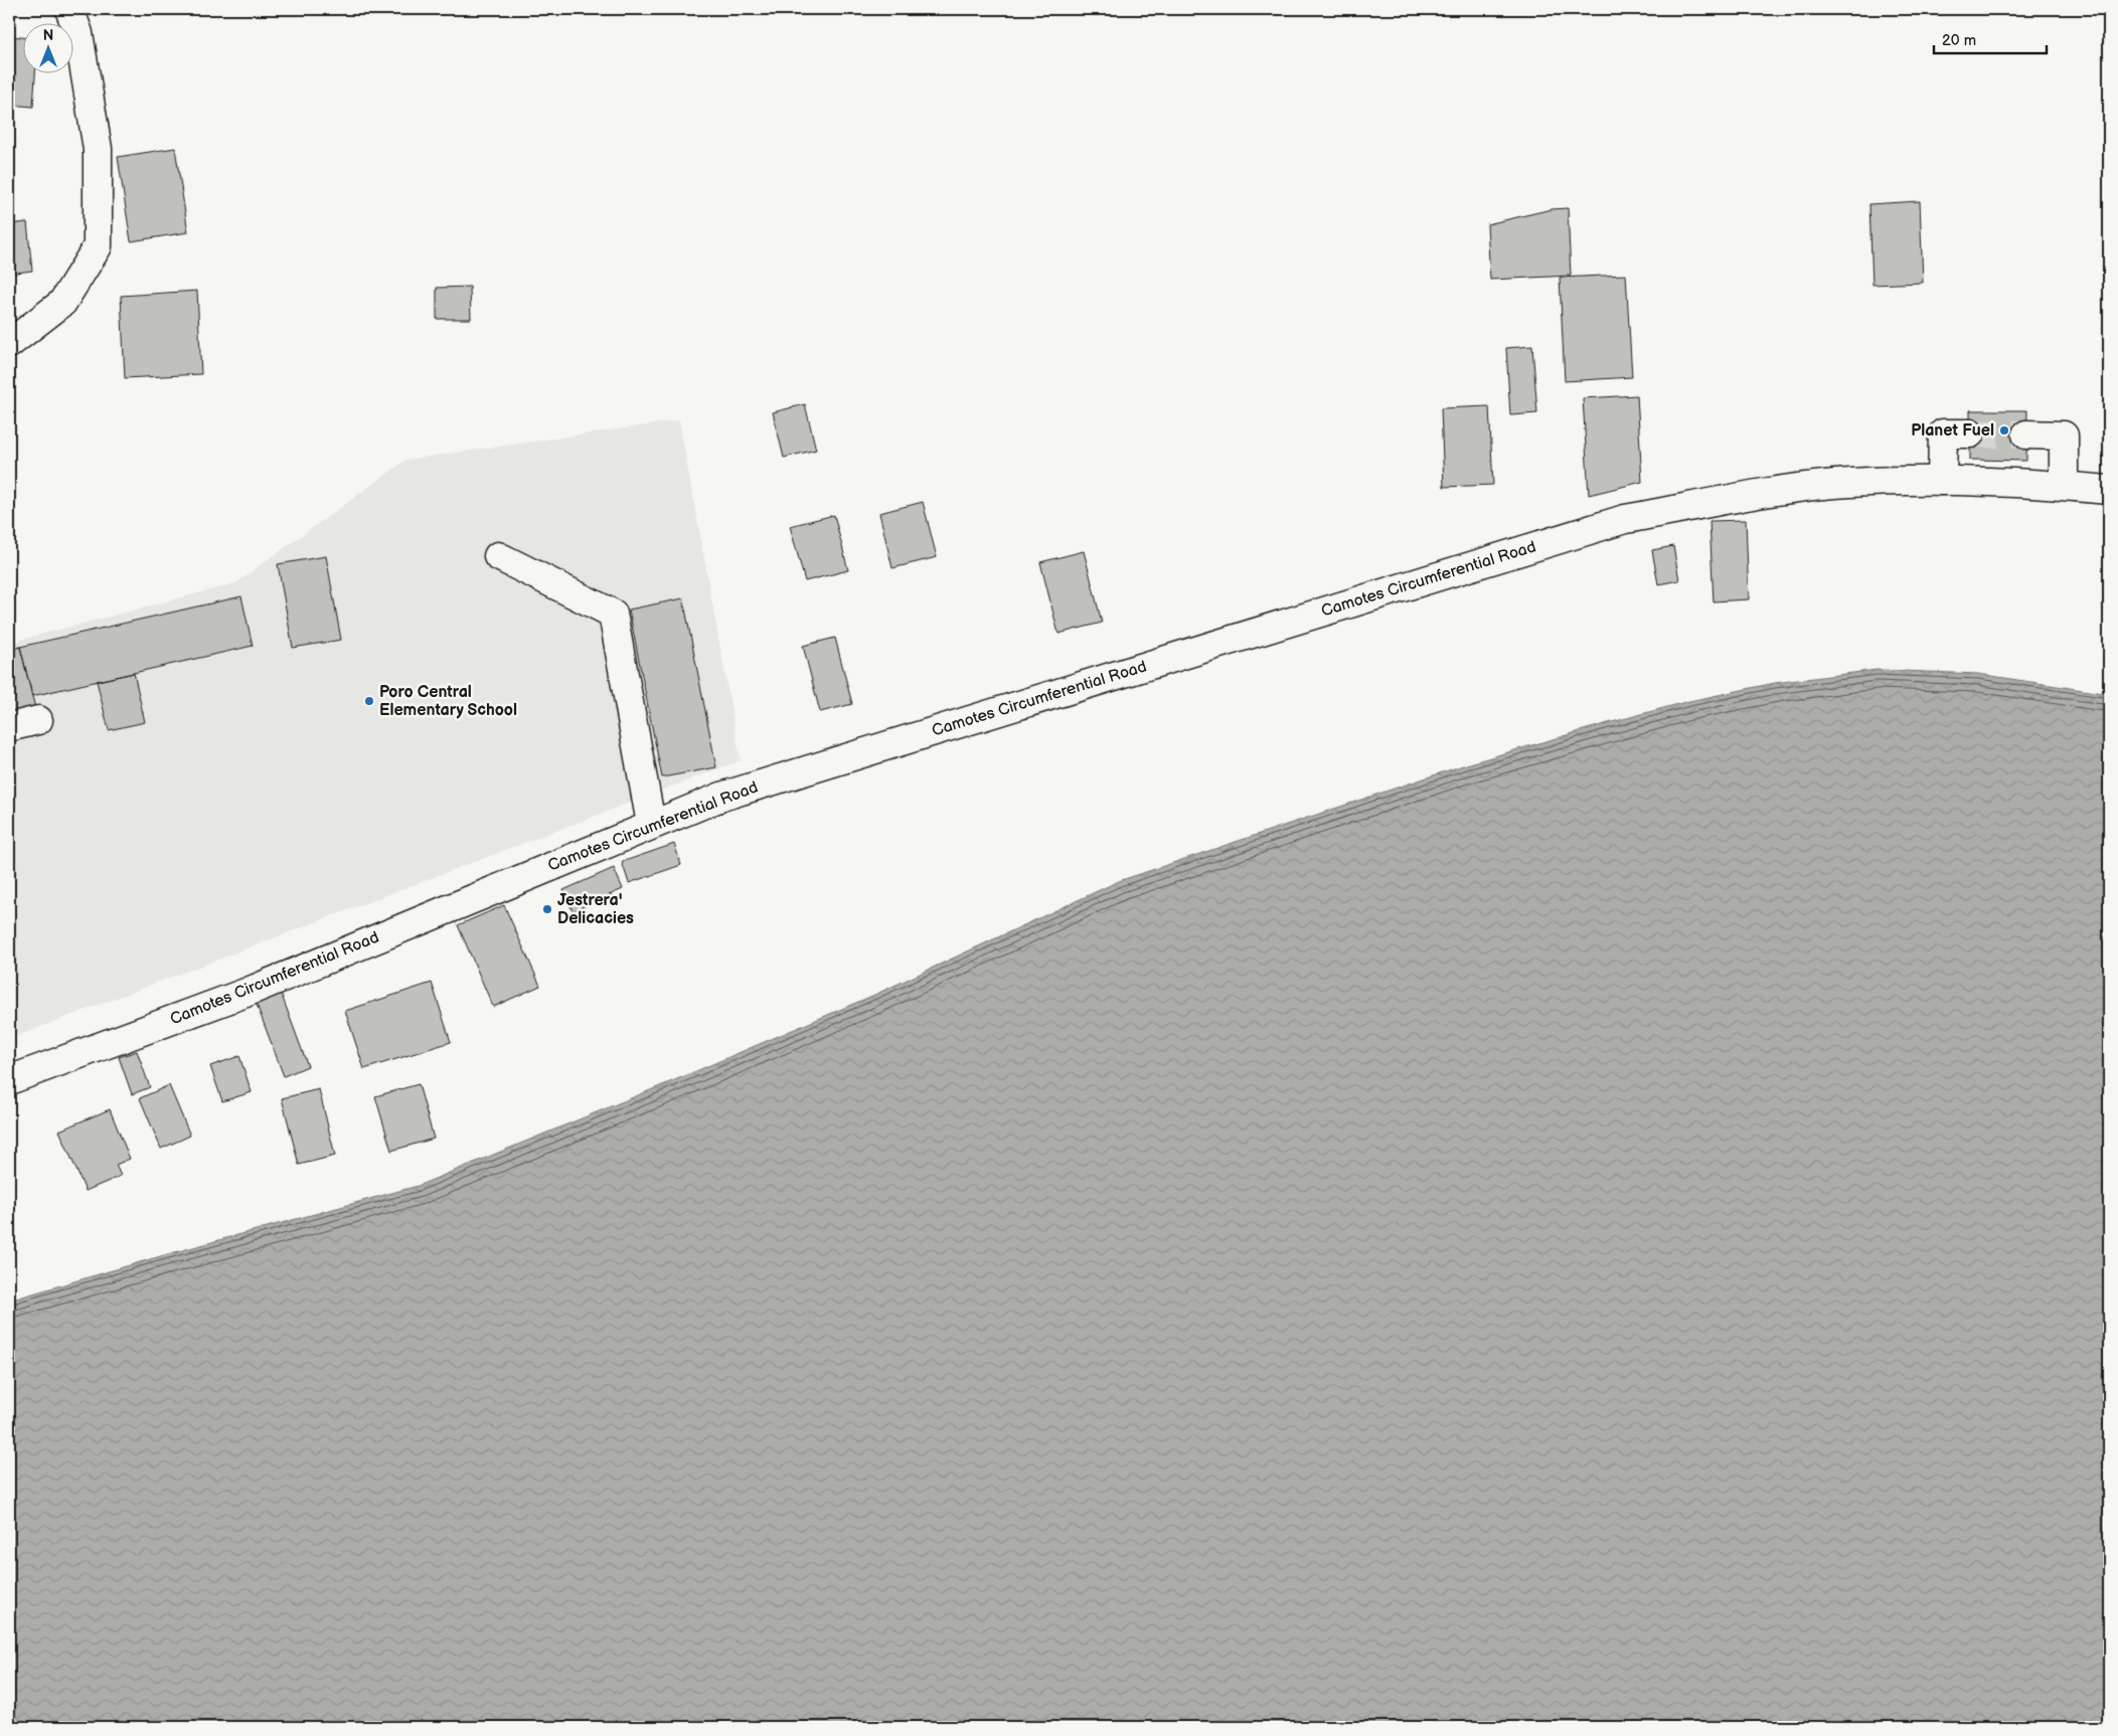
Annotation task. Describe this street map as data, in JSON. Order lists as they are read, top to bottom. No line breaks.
{"streets":{"main road":["Camotes Circumferential Road"]},"places":["Planet Fuel","Poro Central Elementary School","Jestrera' Delicacies"],"scale_bar":"20 m","north":"top"}
